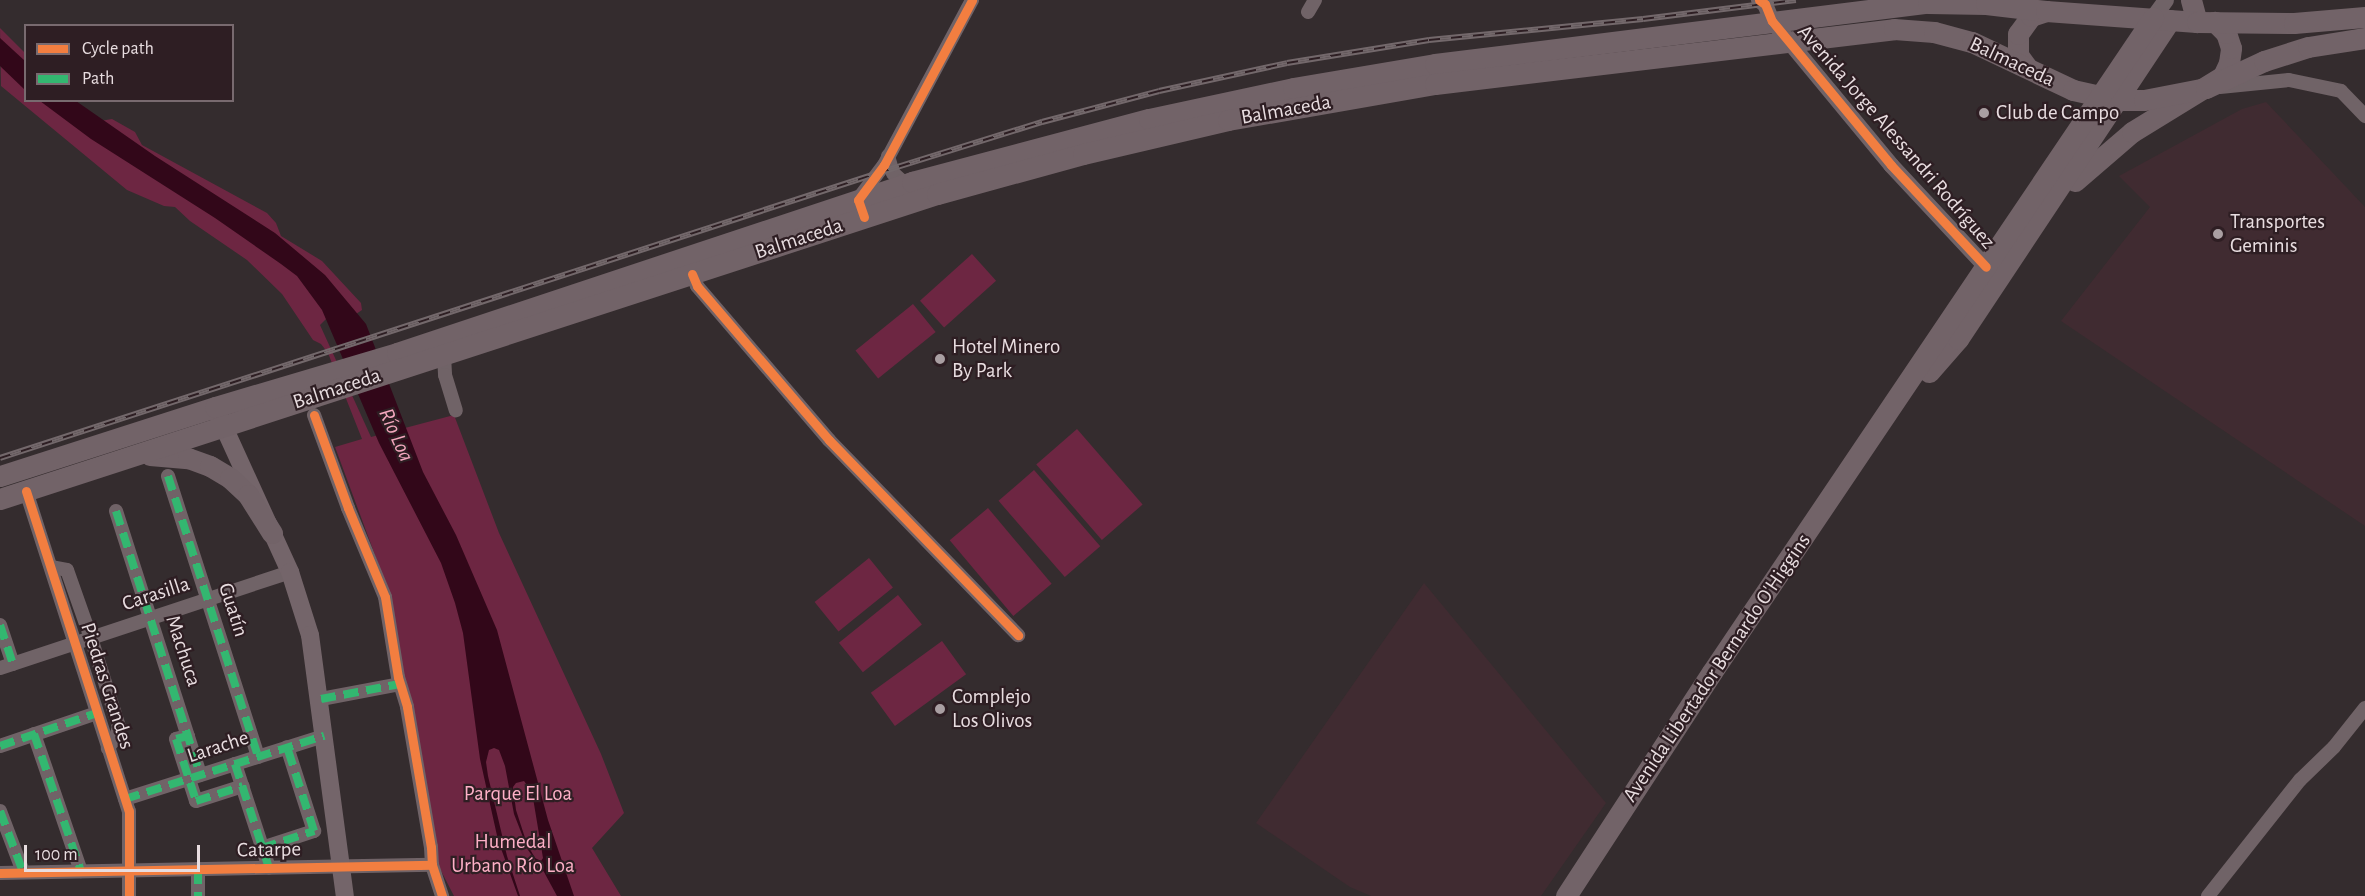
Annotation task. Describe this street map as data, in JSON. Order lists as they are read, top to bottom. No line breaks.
{"streets":{"main road":["Balmaceda","Avenida Libertador Bernardo O'Higgins"],"street":["Avenida Jorge Alessandri Rodríguez","Carasilla","Guatín","Machuca","Piedras Grandes","Larache","Catarpe"]},"crossings":[["Balmaceda","Avenida Jorge Alessandri Rodríguez"],["Balmaceda","Avenida Libertador Bernardo O'Higgins"],["Balmaceda","Piedras Grandes"],["Avenida Jorge Alessandri Rodríguez","Avenida Libertador Bernardo O'Higgins"],["Carasilla","Guatín"],["Carasilla","Machuca"],["Carasilla","Piedras Grandes"],["Guatín","Larache"],["Machuca","Larache"],["Piedras Grandes","Larache"],["Piedras Grandes","Catarpe"]],"water":["Río Loa"],"parks":["Parque El Loa","Humedal Urbano Río Loa"],"places":["Club de Campo","Transportes Geminis","Hotel Minero By Park","Complejo Los Olivos"],"legend":["Cycle path","Path"],"scale_bar":"100 m"}
